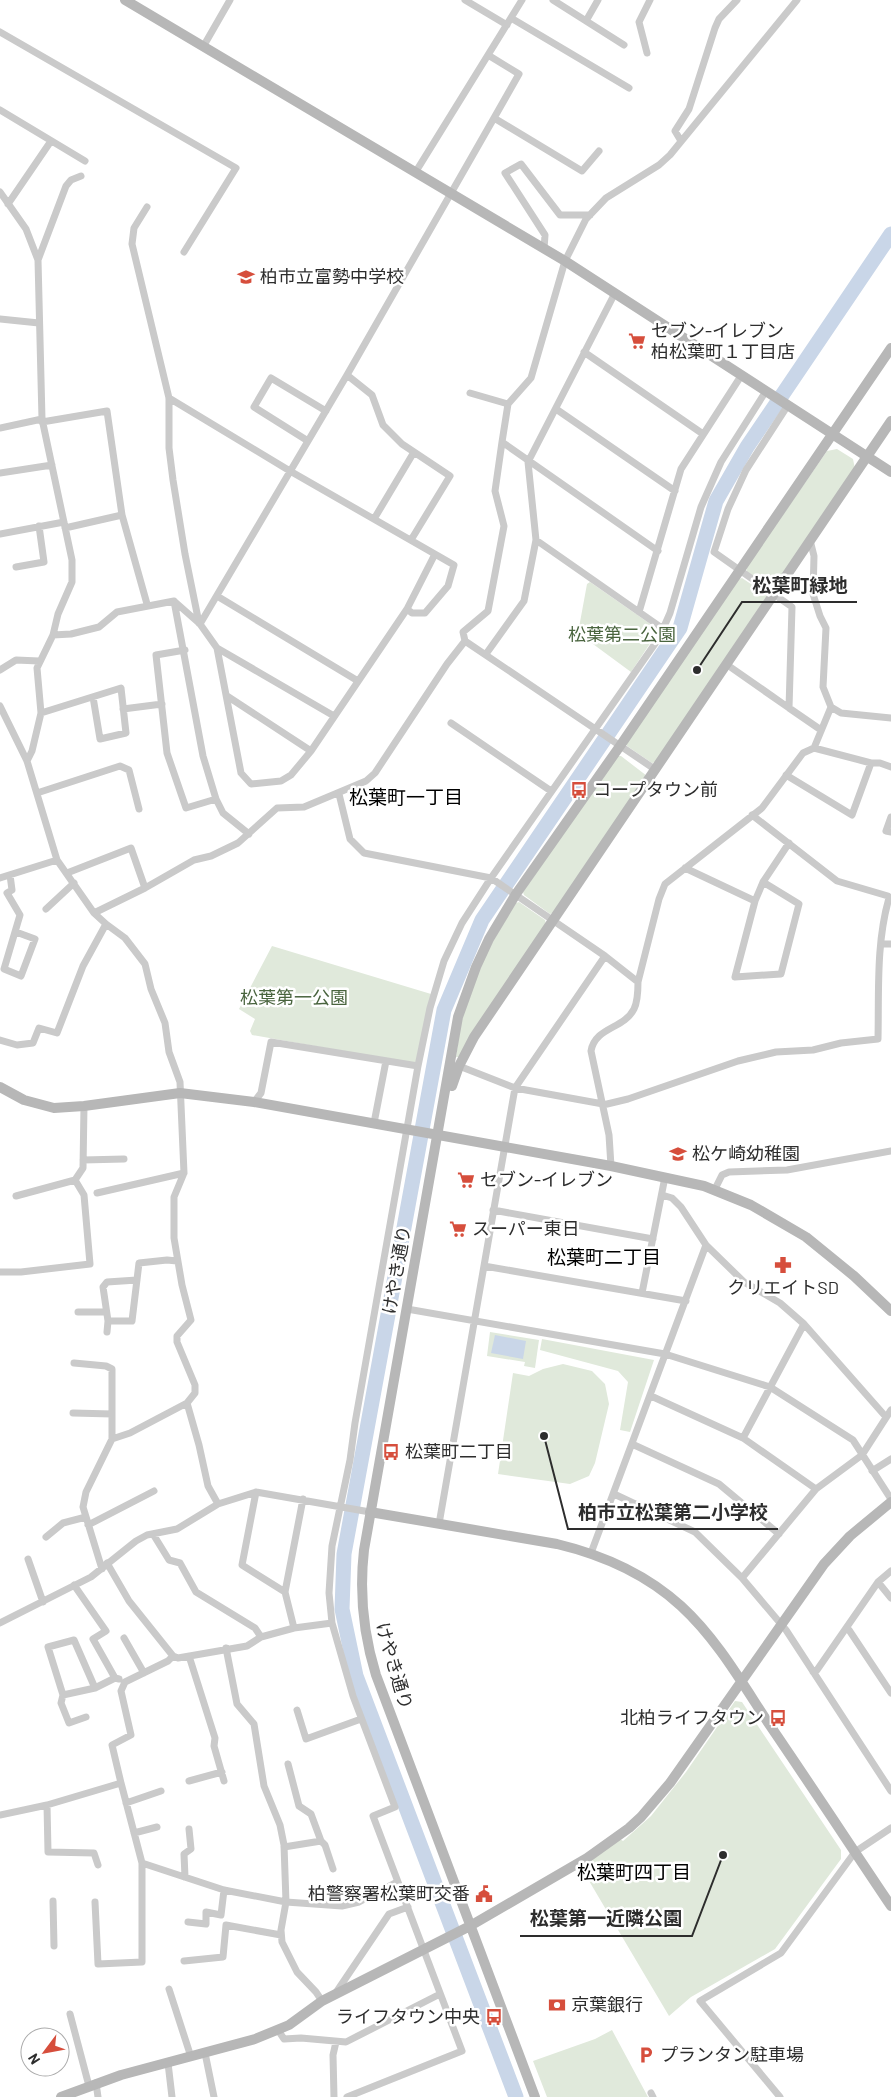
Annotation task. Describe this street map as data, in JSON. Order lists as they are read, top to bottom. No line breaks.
{"streets":{"street":["けやき通り"]},"districts":["松葉町一丁目","松葉町二丁目","松葉町四丁目"],"parks":["松葉第二公園","松葉第一公園"],"places":{"school or university":["柏市立富勢中学校","松ケ崎幼稚園"],"supermarket":["セブン-イレブン 柏松葉町１丁目店","セブン-イレブン","スーパー東日"],"other":["松葉町緑地","柏市立松葉第二小学校","松葉第一近隣公園"],"bus stop":["コープタウン前","松葉町二丁目","北柏ライフタウン","ライフタウン中央"],"pharmacy":["クリエイトSD"],"public building":["柏警察署松葉町交番"],"bank":["京葉銀行"],"parking":["プランタン駐車場"]},"north":"bottom left"}
